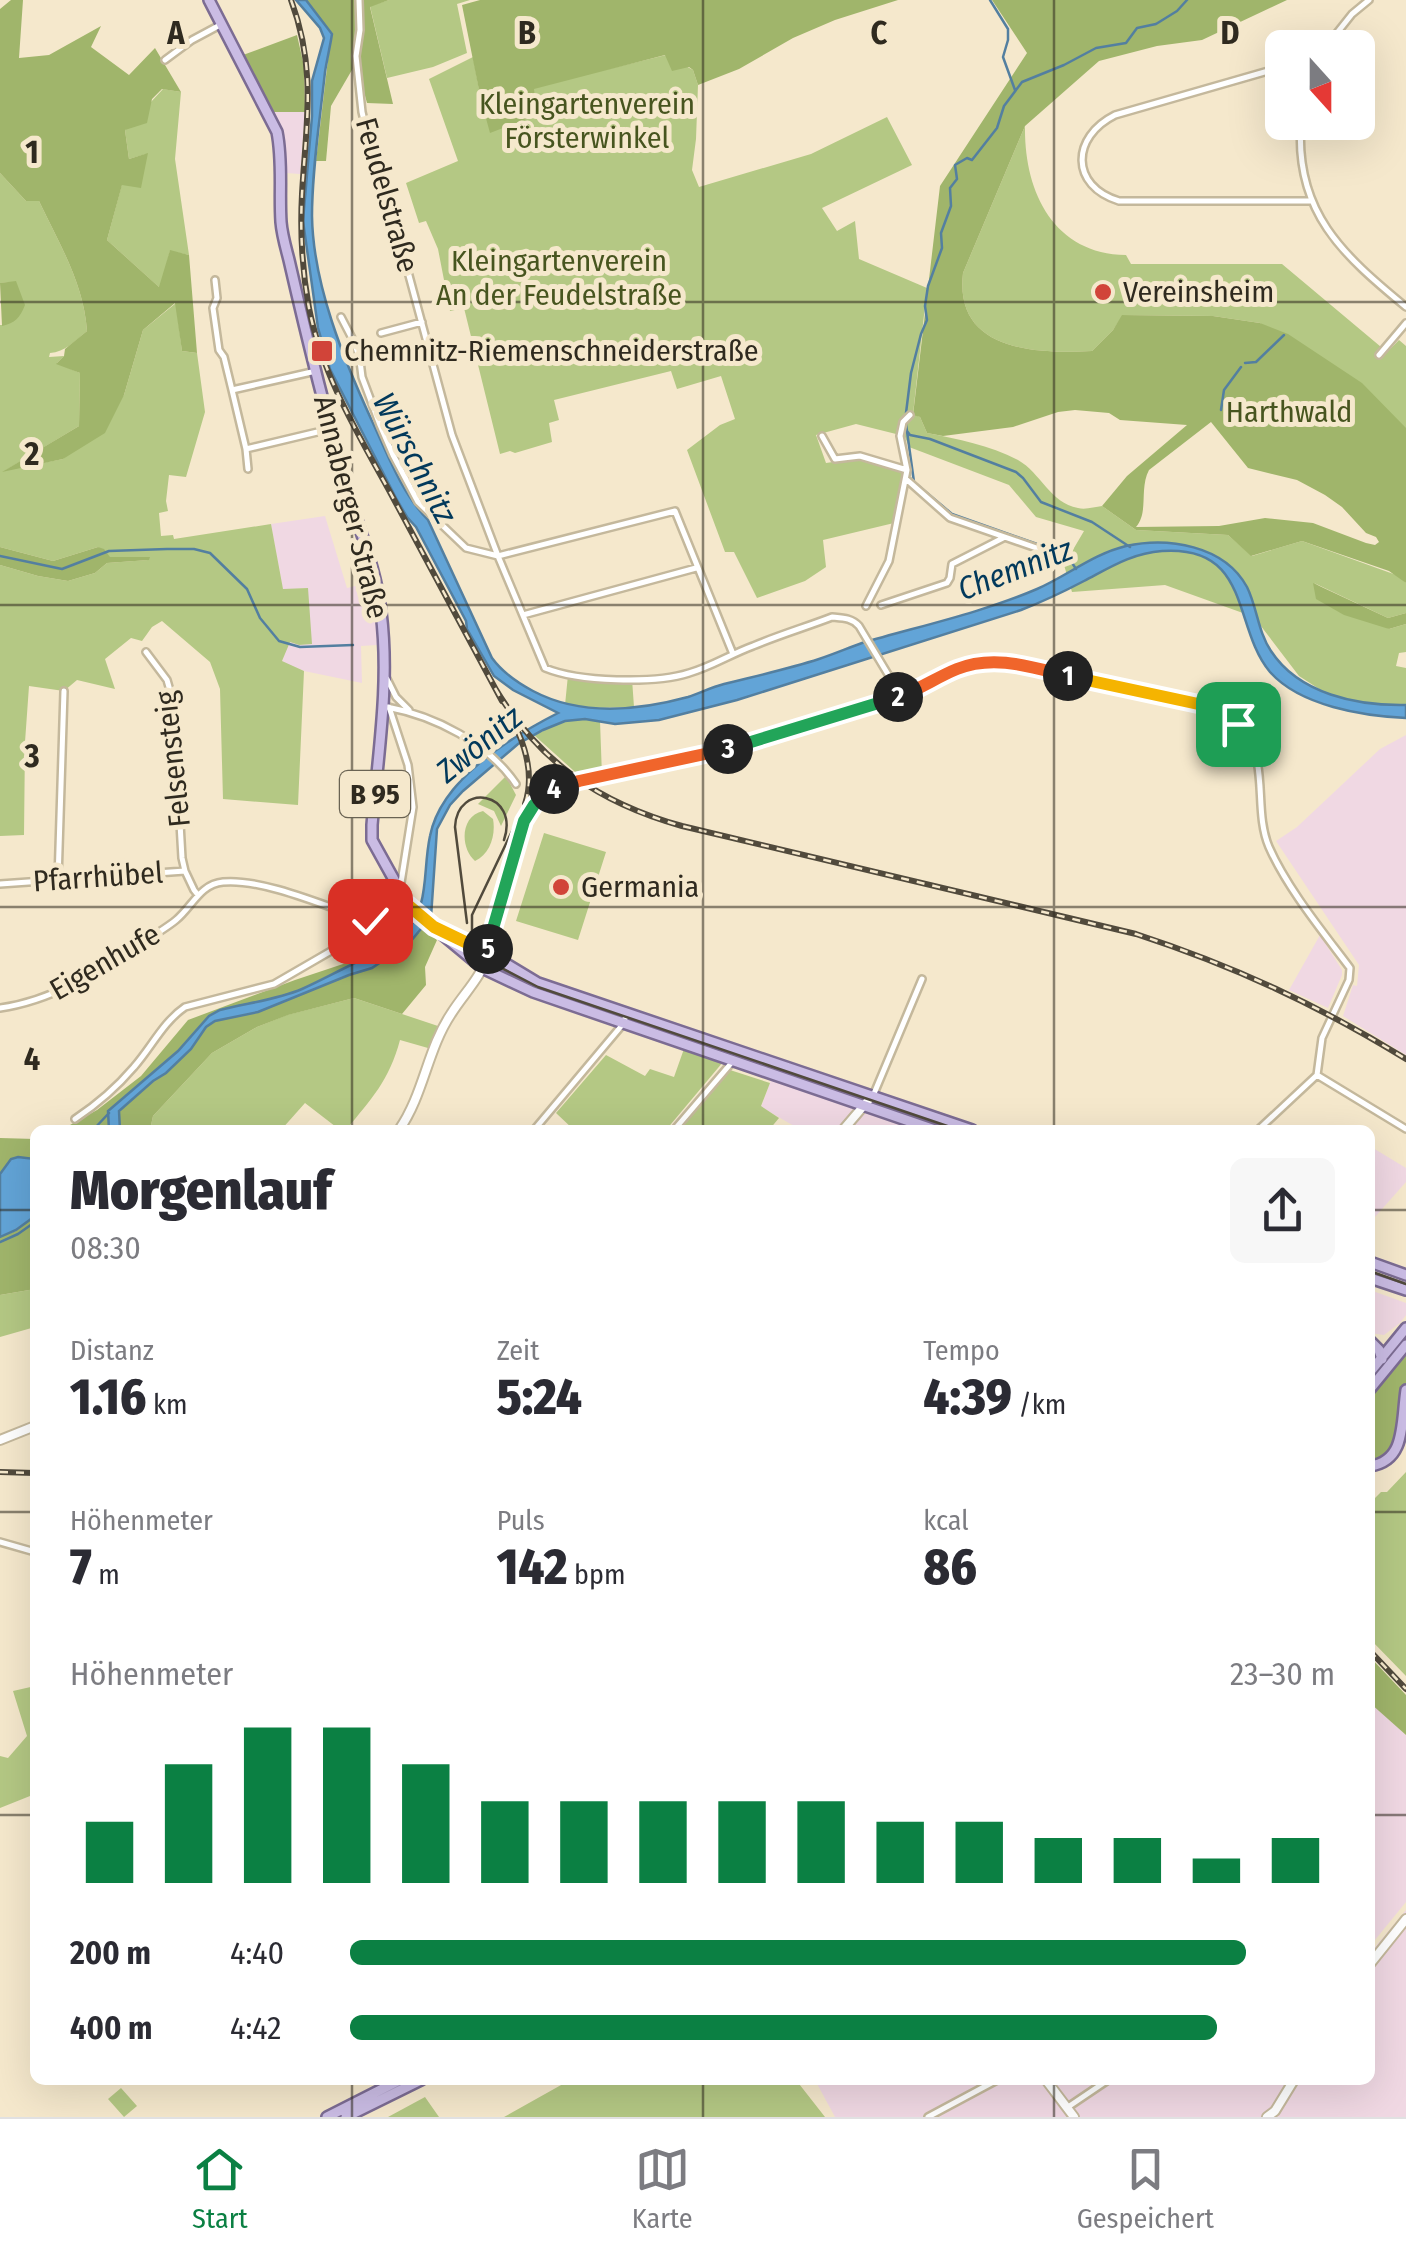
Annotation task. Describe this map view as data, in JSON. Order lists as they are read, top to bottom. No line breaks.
{"streets":{"main road":["Annaberger Straße","B 95"],"street":["Feudelstraße","Felsensteig","Pfarrhübel","Eigenhufe"]},"crossings":[["Felsensteig","Pfarrhübel"],["Pfarrhübel","Eigenhufe"]],"water":["Würschnitz","Chemnitz","Zwönitz"],"parks":["Kleingartenverein Försterwinkel","Kleingartenverein An der Feudelstraße","Harthwald"],"places":{"other":["Vereinsheim","Germania"],"transit":["Chemnitz-Riemenschneiderstraße"]},"north":"bottom","page":{"pins":["1","2","3","4","5"],"heading":["Morgenlauf","08:30"],"stats":[["Distanz","1.16 km"],["Zeit","5:24"],["Tempo","4:39 /km"],["Höhenmeter","7 m"],["Puls","142 bpm"],["kcal","86"]],"chart":["Höhenmeter","23–30 m"],"list":[{"name":"200 m","note":"4:40"},{"name":"400 m","note":"4:42"}],"tabs":["Start","Karte","Gespeichert"]},"grid":{"columns":["A","B","C","D"],"rows":["1","2","3","4"]}}
